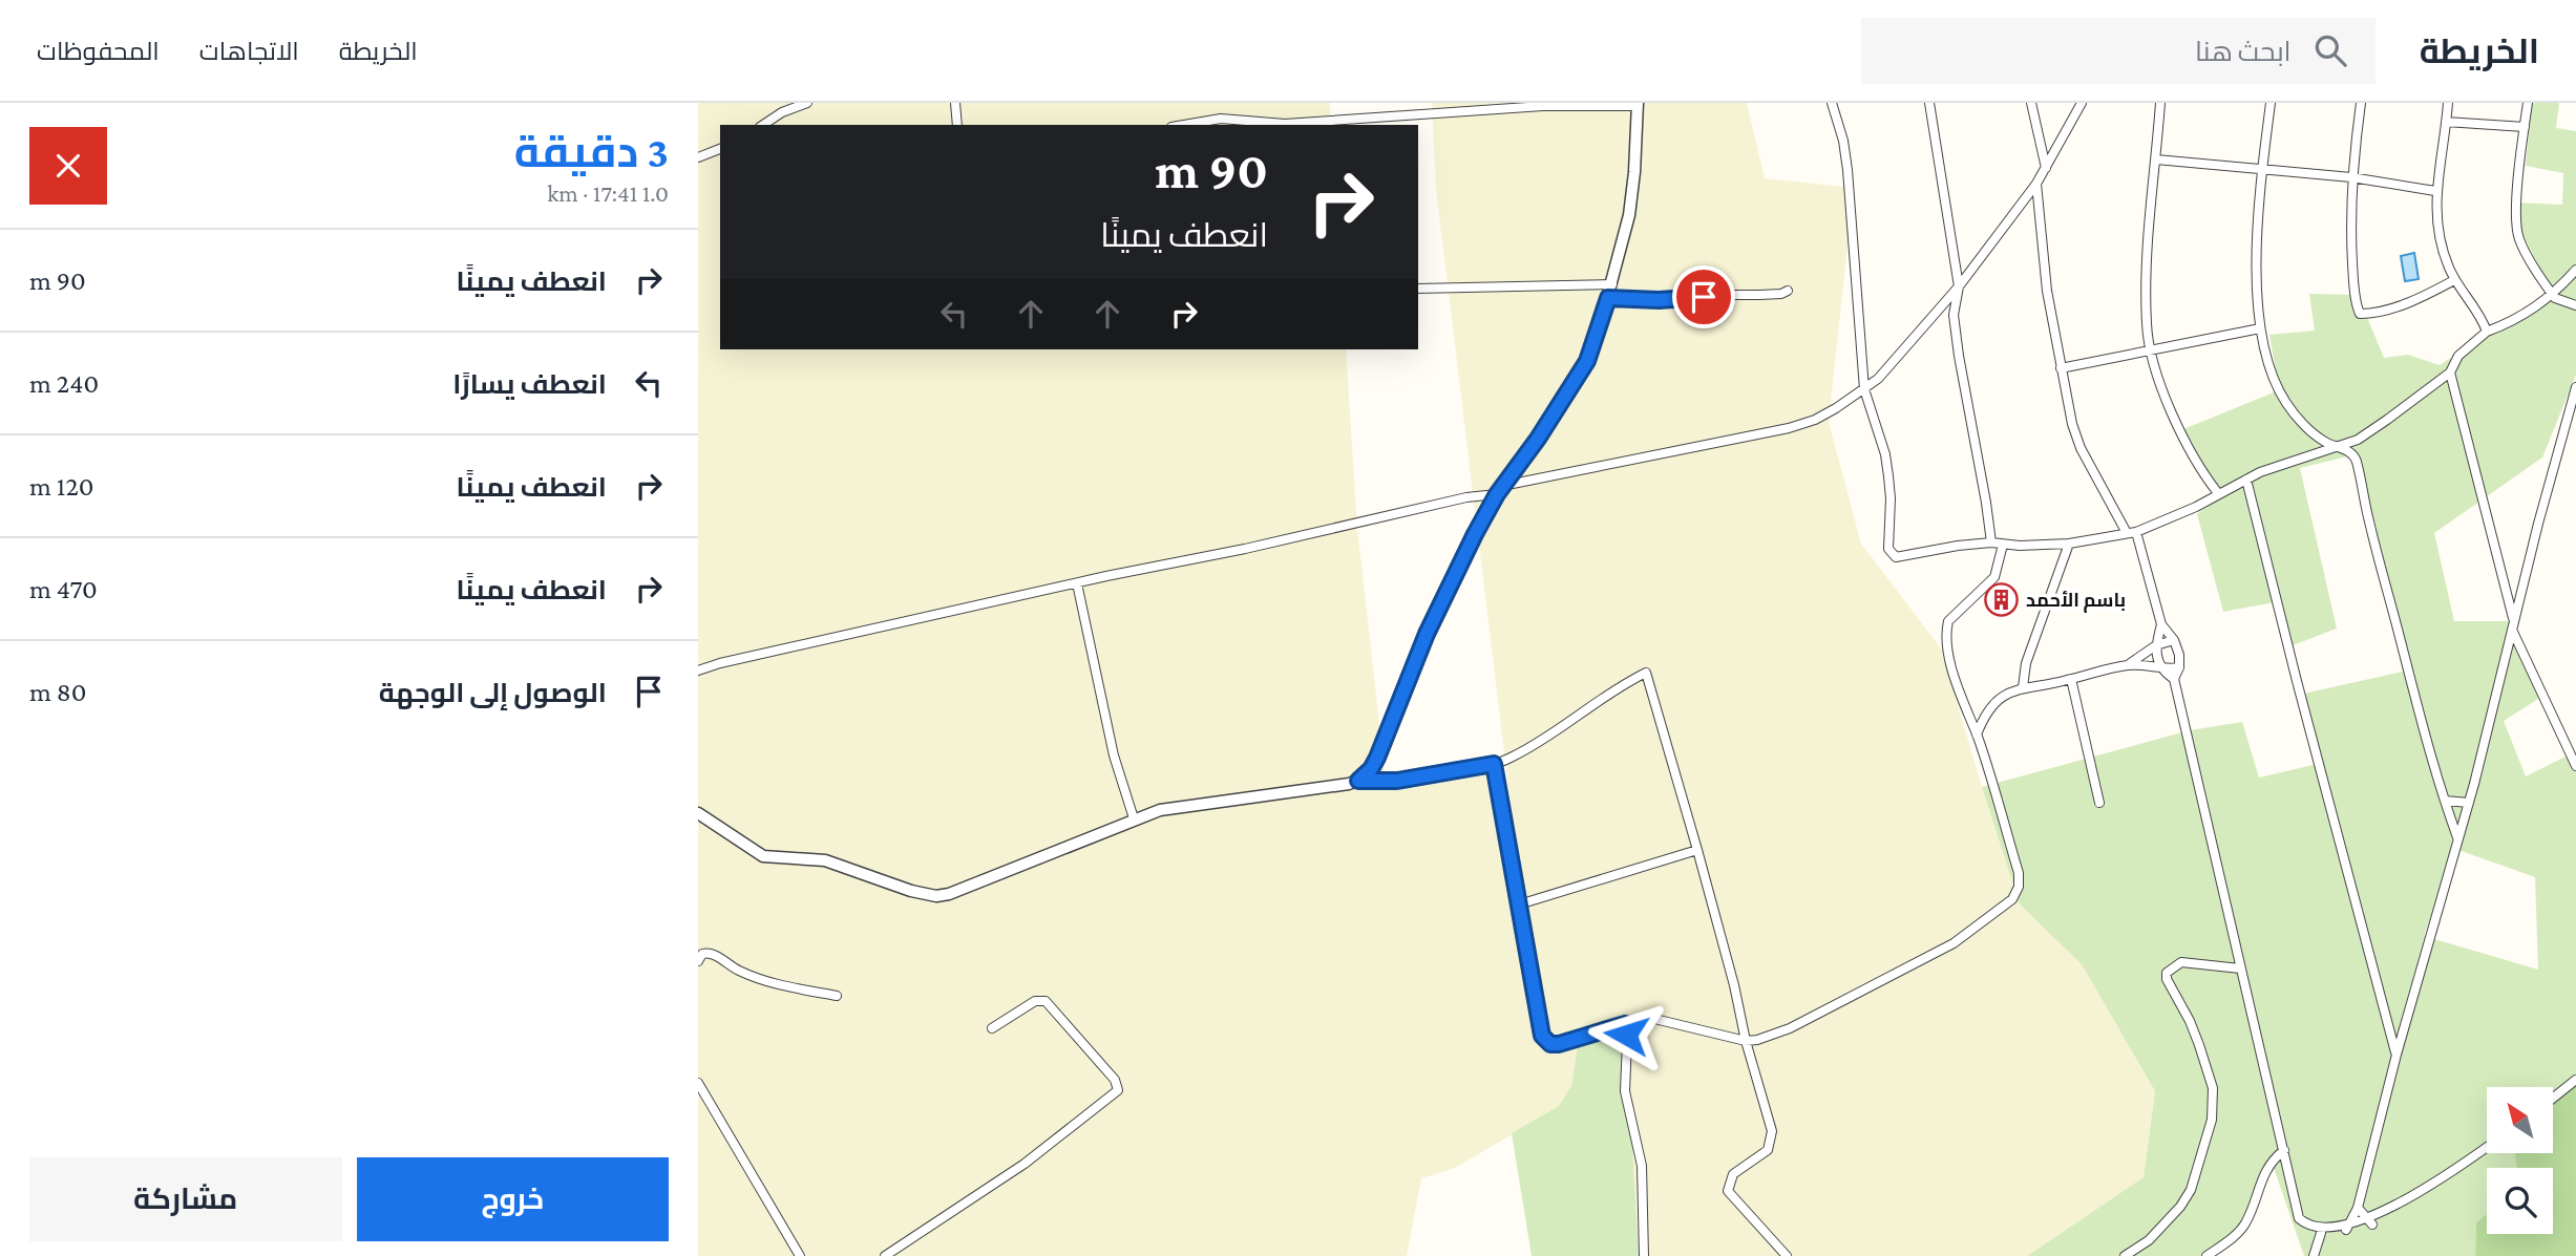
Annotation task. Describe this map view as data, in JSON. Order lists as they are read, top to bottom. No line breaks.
{"places":{"building":["باسم الأحمد"]},"north":"top left","page":{"header":"الخريطة","search":"ابحث هنا","nav":["الخريطة","الاتجاهات","المحفوظات"],"heading":["3 دقيقة","1.0 km · 17:41"],"turn":["90 m","انعطف يمينًا"],"list":[{"name":"انعطف يمينًا","value":"90 m"},{"name":"انعطف يسارًا","value":"240 m"},{"name":"انعطف يمينًا","value":"120 m"},{"name":"انعطف يمينًا","value":"470 m"},{"name":"الوصول إلى الوجهة","value":"80 m"}],"buttons":["خروج","مشاركة"]}}
